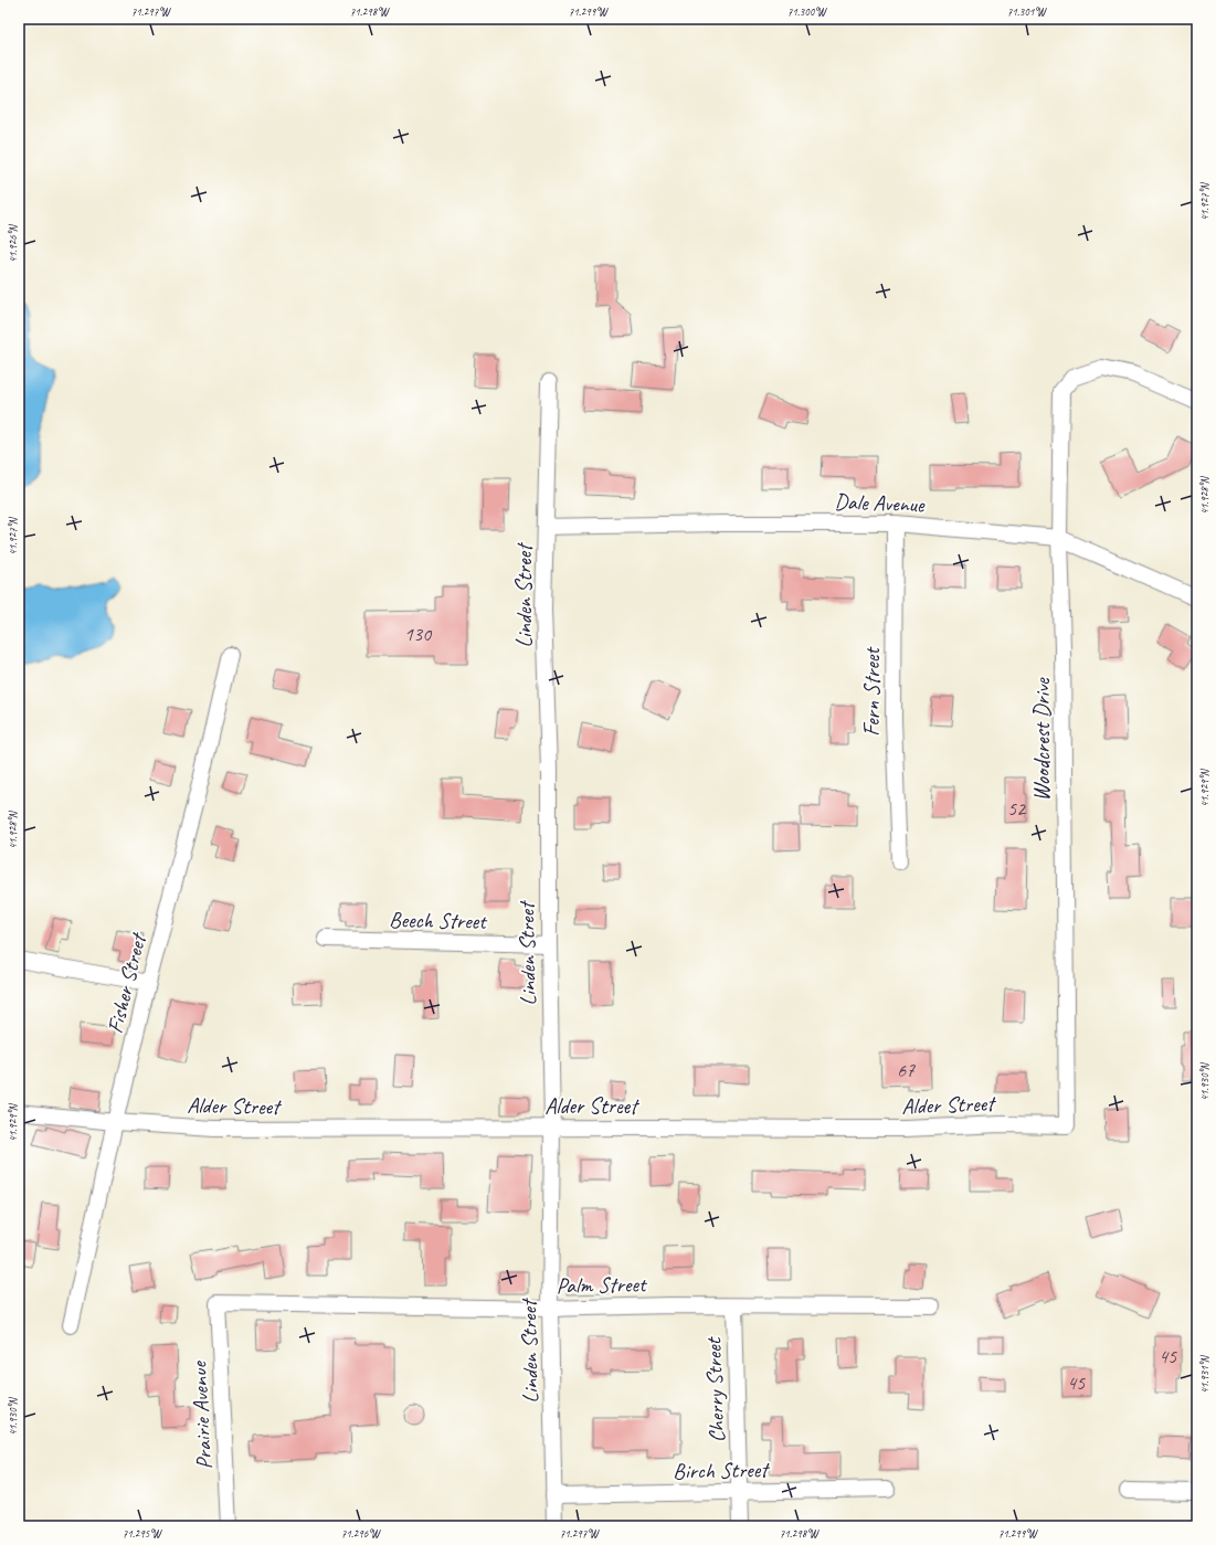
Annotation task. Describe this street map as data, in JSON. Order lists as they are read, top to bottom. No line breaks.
{"streets":{"street":["Dale Avenue","Linden Street","Fern Street","Woodcrest Drive","Beech Street","Fisher Street","Alder Street","Palm Street","Cherry Street","Prairie Avenue","Birch Street"]},"crossings":[["Dale Avenue","Linden Street"],["Dale Avenue","Fern Street"],["Dale Avenue","Woodcrest Drive"],["Linden Street","Beech Street"],["Linden Street","Alder Street"],["Linden Street","Palm Street"],["Linden Street","Birch Street"],["Woodcrest Drive","Alder Street"],["Fisher Street","Alder Street"],["Palm Street","Cherry Street"],["Palm Street","Prairie Avenue"],["Cherry Street","Birch Street"]],"house_numbers":["130","52","67","45","45"],"coordinates":["71.297°W","71.298°W","71.299°W","71.300°W","71.301°W","41.927°N","41.926°N","41.928°N","41.929°N","41.930°N","41.931°N","71.295°W","71.296°W"]}
